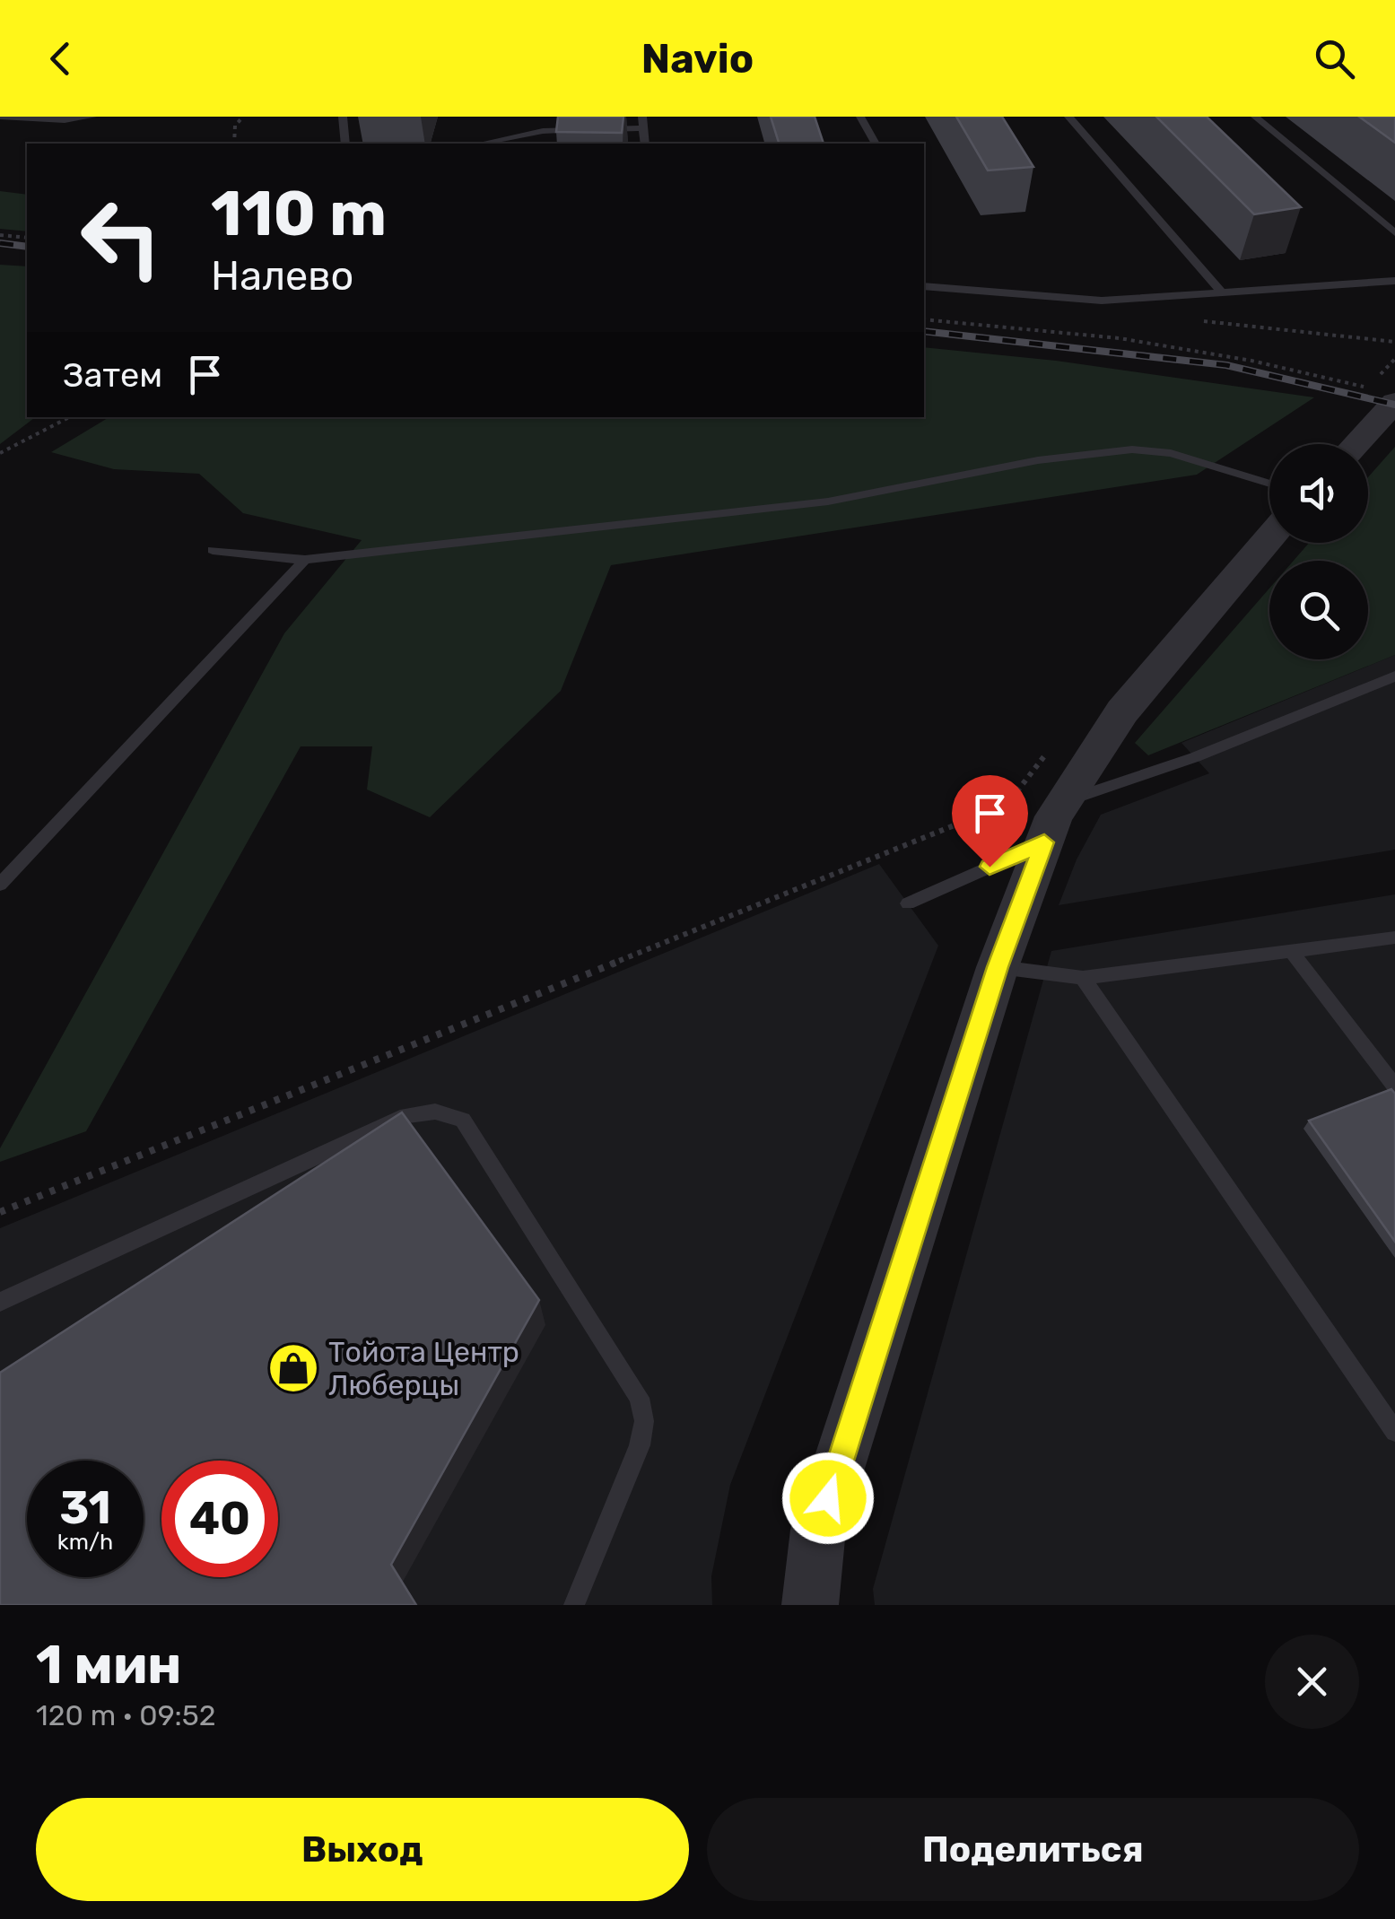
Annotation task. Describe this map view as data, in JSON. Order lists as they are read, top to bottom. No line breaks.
{"places":{"shop":["Тойота Центр Люберцы"]},"page":{"header":"Navio","turn":["110 m","Налево"],"then":"Затем","speed":"31 km/h","limit":"40","heading":["1 мин","120 m · 09:52"],"buttons":["Выход","Поделиться"]}}
